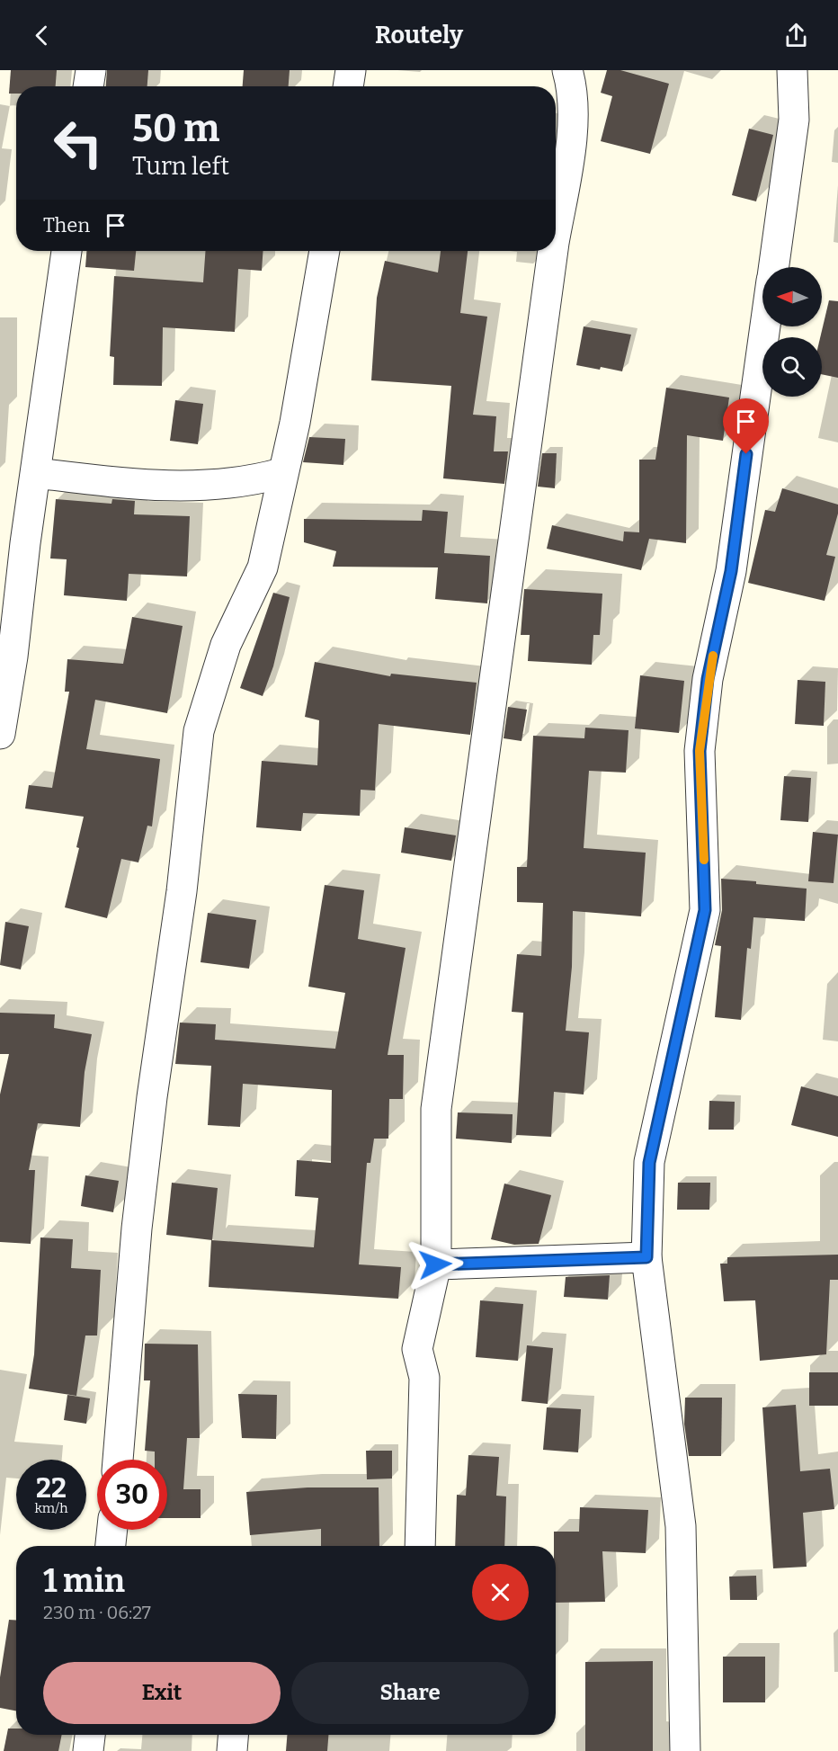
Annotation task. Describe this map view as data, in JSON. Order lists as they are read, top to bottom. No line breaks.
{"north":"left","page":{"header":"Routely","turn":["50 m","Turn left"],"then":"Then","speed":"22 km/h","limit":"30","heading":["1 min","230 m · 06:27"],"buttons":["Exit","Share"]}}
